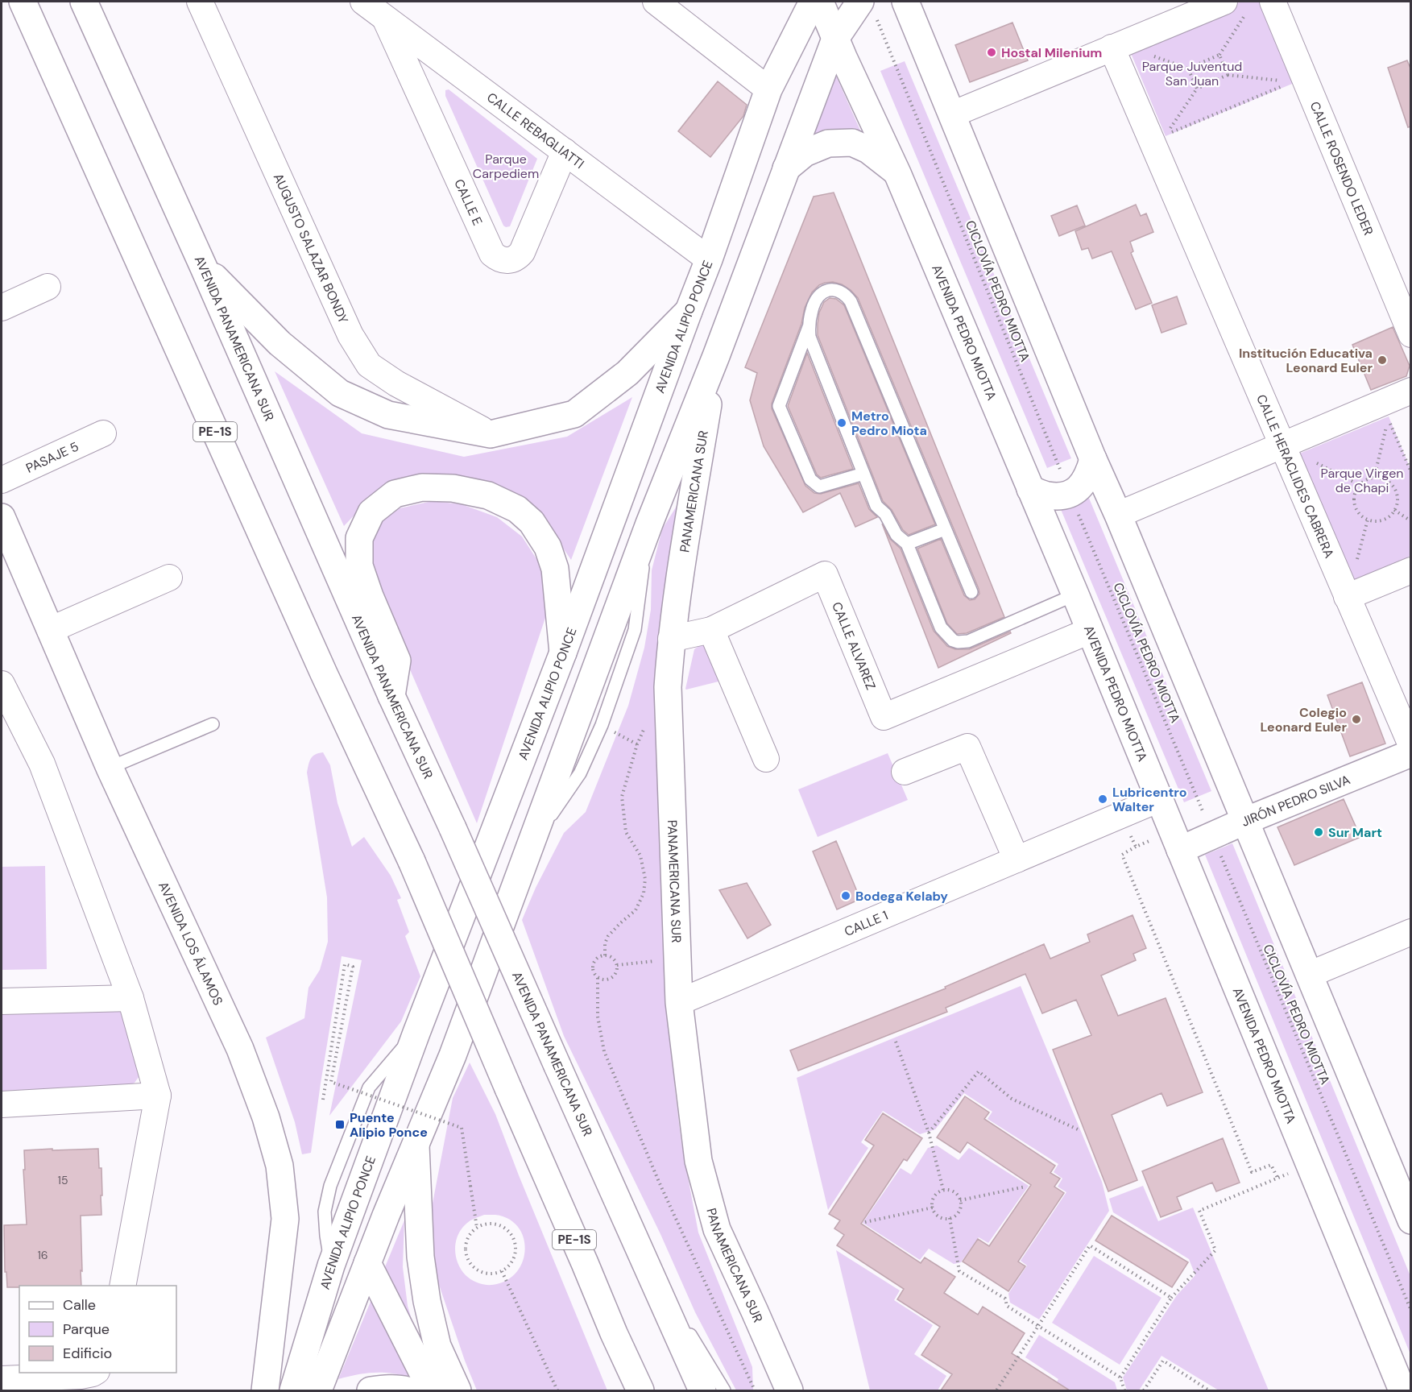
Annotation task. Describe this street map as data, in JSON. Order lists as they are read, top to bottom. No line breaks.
{"streets":{"main road":["AVENIDA ALIPIO PONCE","AVENIDA PEDRO MIOTTA","AVENIDA PANAMERICANA SUR","PE-1S","PANAMERICANA SUR","JIRÓN PEDRO SILVA","AVENIDA LOS ÁLAMOS"],"street":["CALLE REBAGLIATTI","CALLE ROSENDO LEDER","CALLE E","AUGUSTO SALAZAR BONDY","PASAJE 5","CALLE HERACLIDES CABRERA","CALLE ALVAREZ","CALLE 1"],"path":["CICLOVÍA PEDRO MIOTTA"]},"crossings":[["CALLE REBAGLIATTI","CALLE E"],["CALLE REBAGLIATTI","AVENIDA ALIPIO PONCE"],["CICLOVÍA PEDRO MIOTTA","JIRÓN PEDRO SILVA"],["AVENIDA PEDRO MIOTTA","CALLE ALVAREZ"],["AVENIDA PEDRO MIOTTA","JIRÓN PEDRO SILVA"],["AVENIDA PEDRO MIOTTA","CALLE 1"],["PANAMERICANA SUR","CALLE 1"]],"parks":["Parque Juventud San Juan","Parque Carpediem","Parque Virgen de Chapi"],"places":{"other":["Hostal Milenium","Institución Educativa Leonard Euler","Metro Pedro Miota","Colegio Leonard Euler","Lubricentro Walter","Sur Mart","Bodega Kelaby"],"transit":["Puente Alipio Ponce"]},"house_numbers":["15","16"],"legend":["Calle","Parque","Edificio"]}
